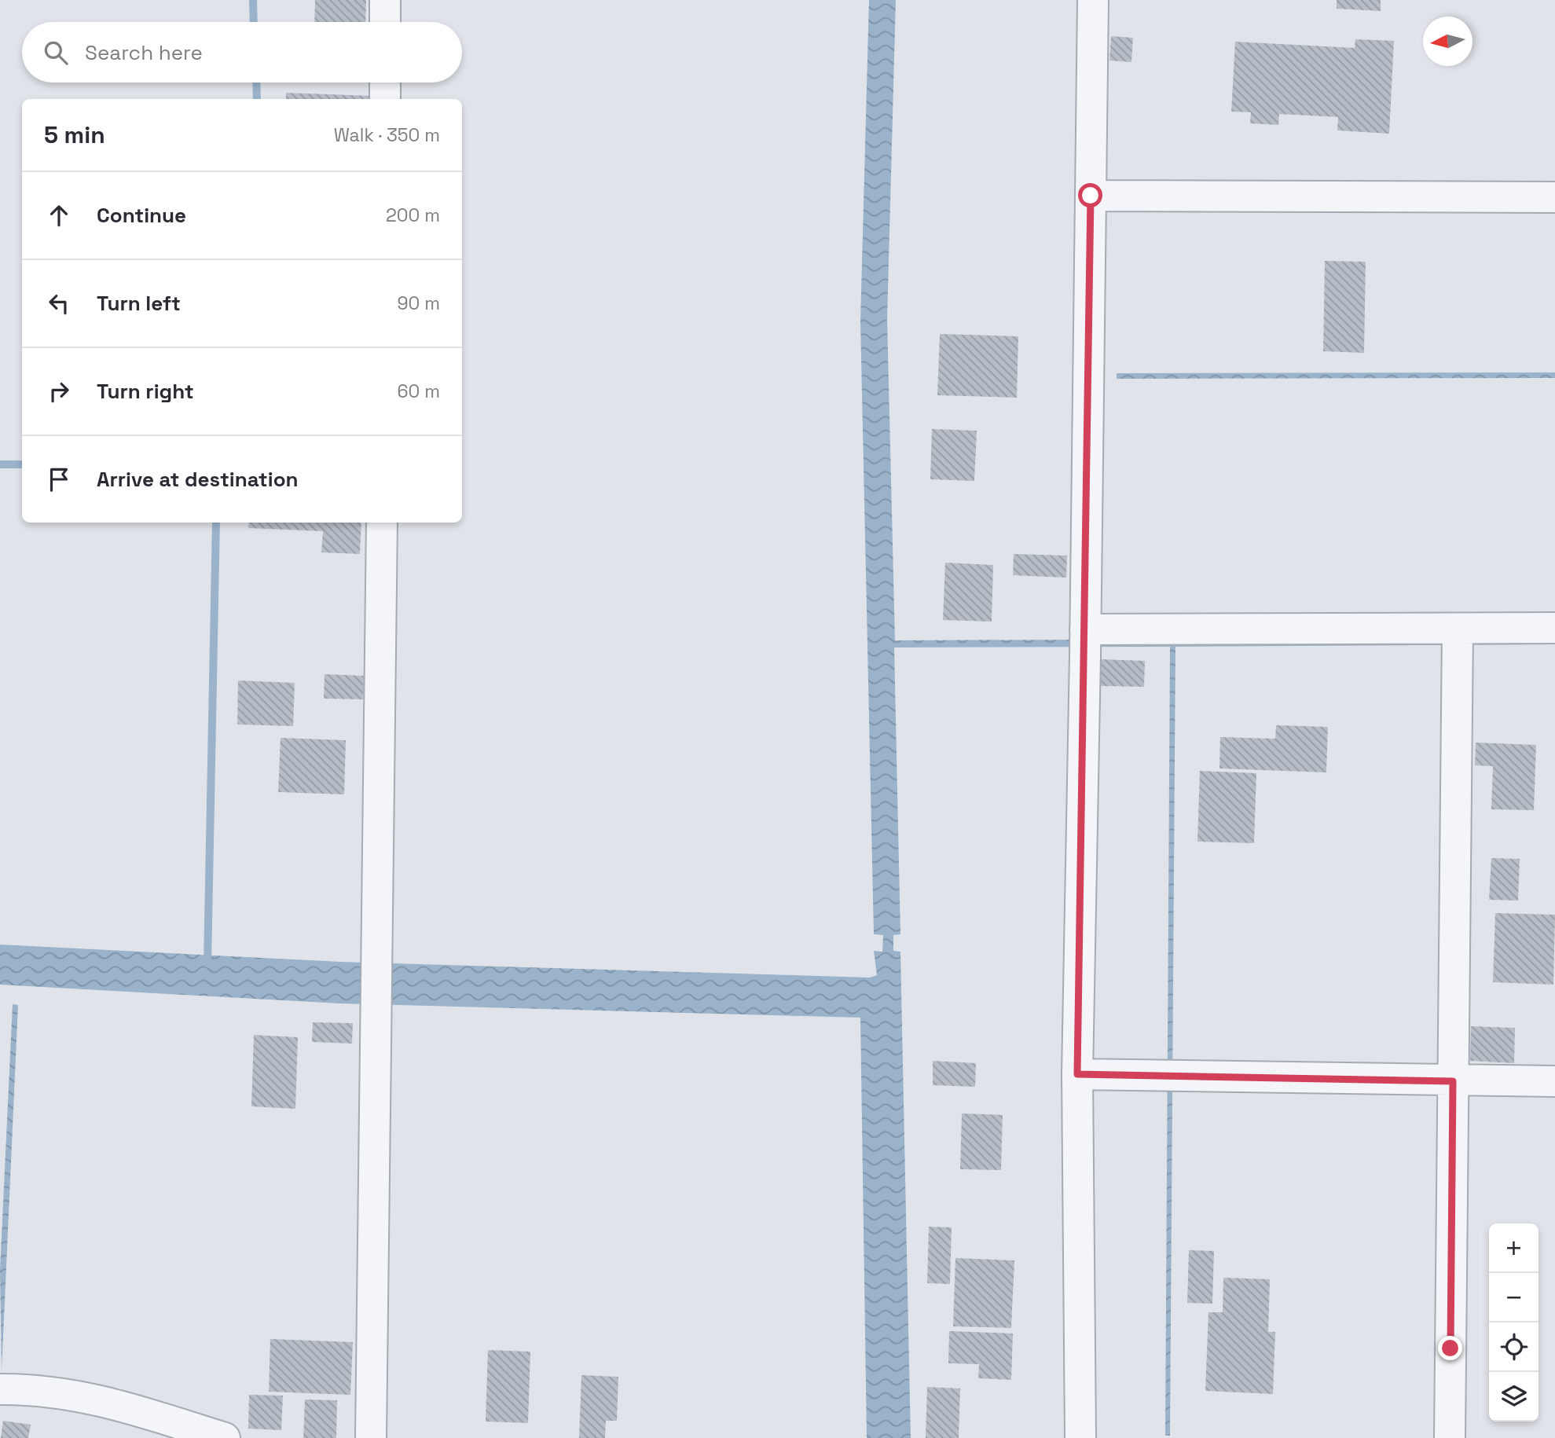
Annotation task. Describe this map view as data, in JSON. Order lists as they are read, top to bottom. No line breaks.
{"north":"left","page":{"search":"Search here","heading":["5 min","Walk · 350 m"],"list":[["Continue","200 m"],["Turn left","90 m"],["Turn right","60 m"],"Arrive at destination"],"map_buttons":["+","−"]}}
